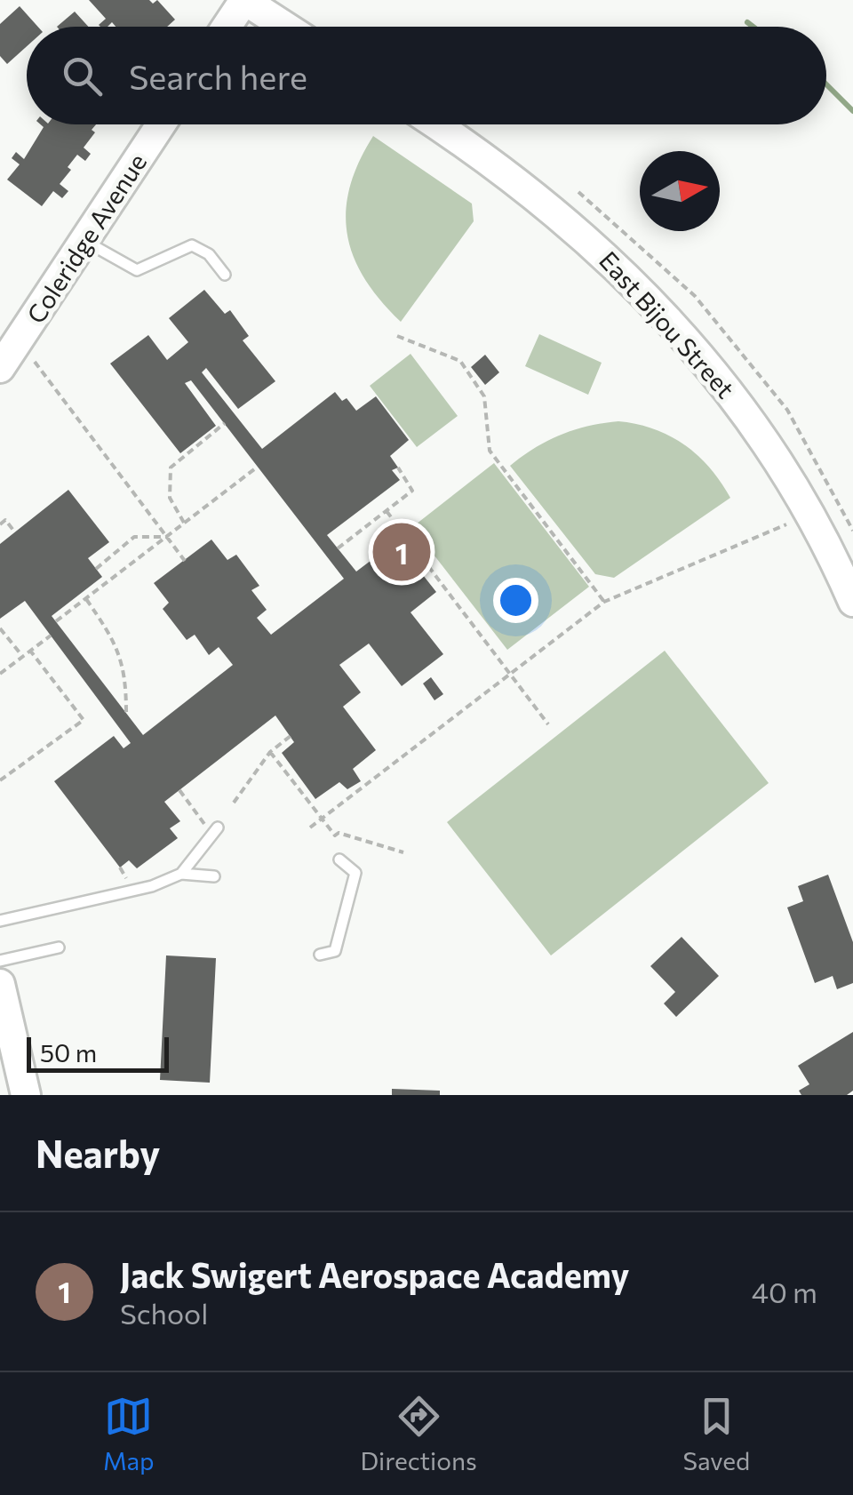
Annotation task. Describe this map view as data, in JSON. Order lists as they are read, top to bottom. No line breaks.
{"streets":{"street":["Coleridge Avenue","East Bijou Street"]},"scale_bar":"50 m","north":"right","page":{"search":"Search here","pins":"1","scale":"50 m","heading":"Nearby","list":[{"mark":"1","name":"Jack Swigert Aerospace Academy","note":"School","value":"40 m"}],"nav":["Map","Directions","Saved"]}}
